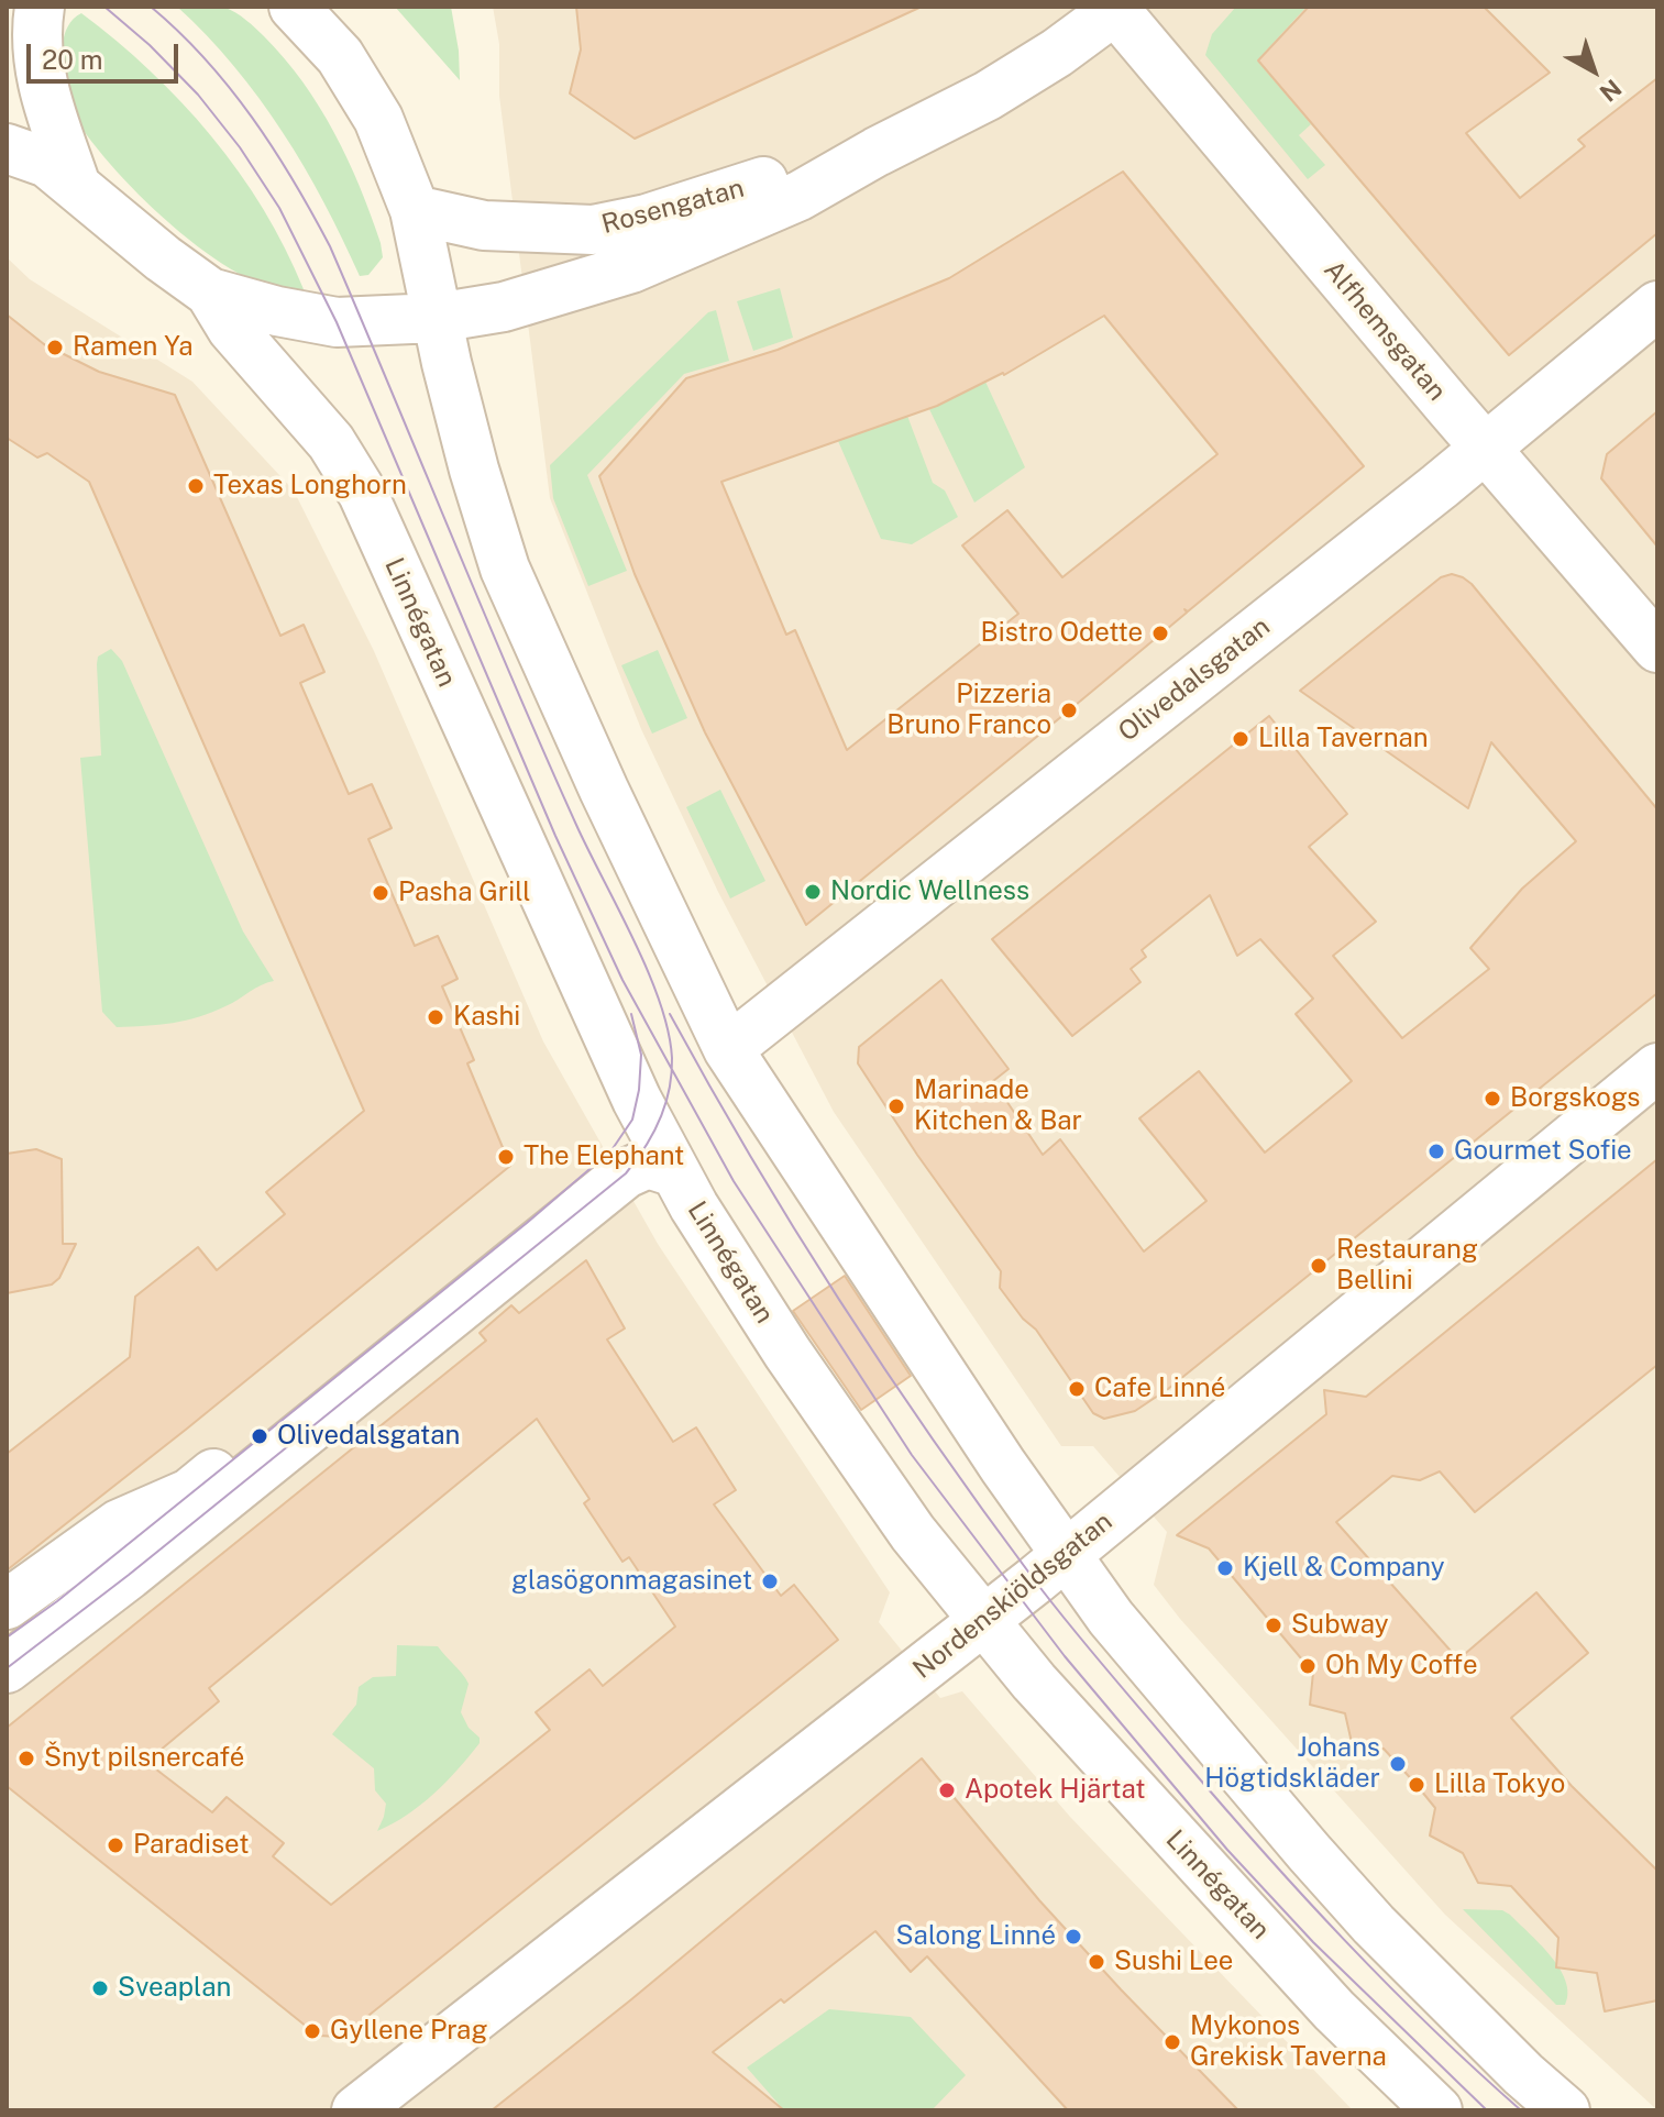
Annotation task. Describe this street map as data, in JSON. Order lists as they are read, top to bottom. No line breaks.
{"streets":{"street":["Rosengatan","Alfhemsgatan","Linnégatan","Olivedalsgatan","Nordenskiöldsgatan"]},"crossings":[["Rosengatan","Alfhemsgatan"],["Rosengatan","Linnégatan"],["Alfhemsgatan","Olivedalsgatan"],["Linnégatan","Nordenskiöldsgatan"]],"places":["Ramen Ya","Texas Longhorn","Bistro Odette","Pizzeria Bruno Franco","Lilla Tavernan","Nordic Wellness","Pasha Grill","Kashi","Borgskogs","Marinade Kitchen & Bar","Gourmet Sofie","The Elephant","Restaurang Bellini","Cafe Linné","Olivedalsgatan","Kjell & Company","glasögonmagasinet","Subway","Oh My Coffe","Šnyt pilsnercafé","Johans Högtidskläder","Lilla Tokyo","Apotek Hjärtat","Paradiset","Salong Linné","Sushi Lee","Sveaplan","Gyllene Prag","Mykonos Grekisk Taverna"],"scale_bar":"20 m","north":"bottom right"}
